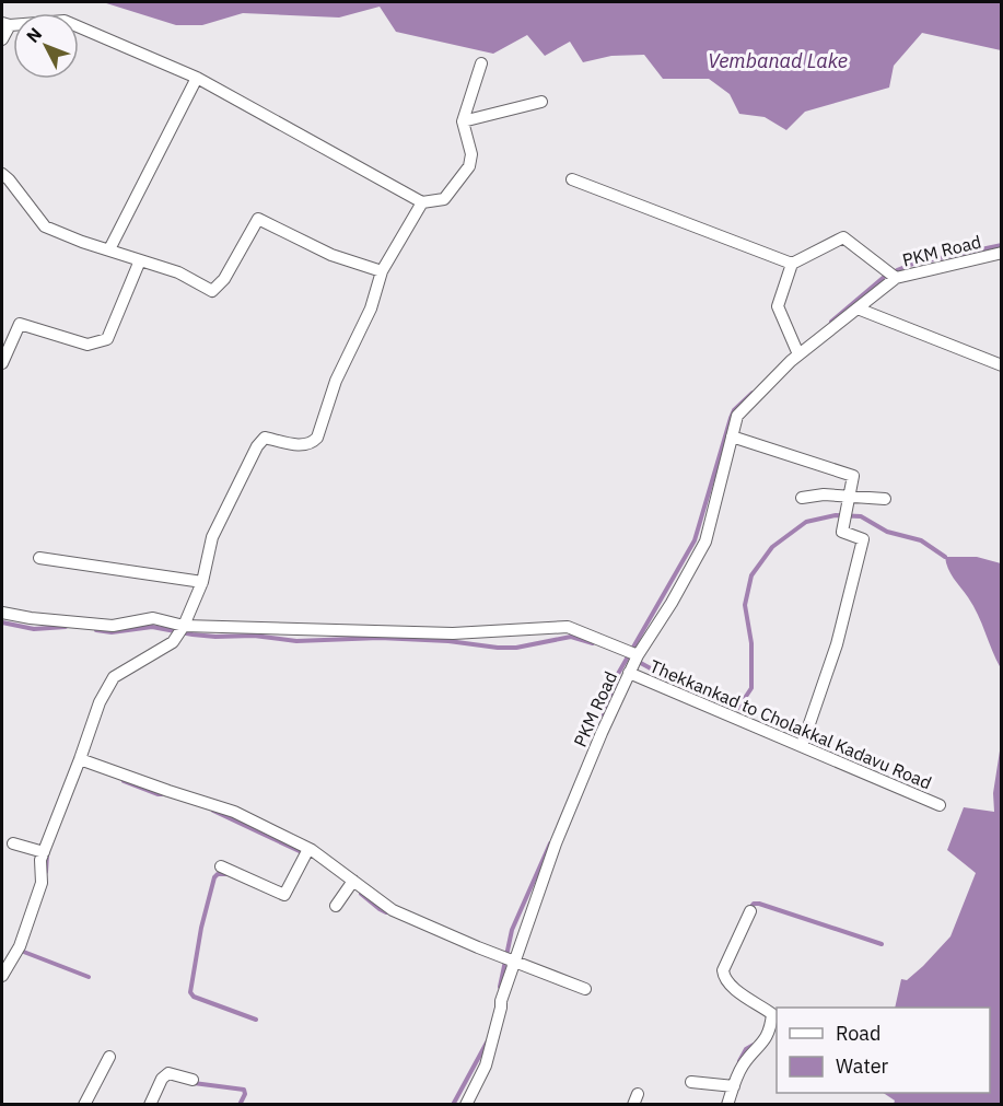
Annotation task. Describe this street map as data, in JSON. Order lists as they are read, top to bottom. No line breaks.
{"streets":{"street":["PKM Road","Thekkankad to Cholakkal Kadavu Road"]},"crossings":[["PKM Road","Thekkankad to Cholakkal Kadavu Road"]],"water":["Vembanad Lake"],"legend":["Road","Water"],"north":"top left"}
